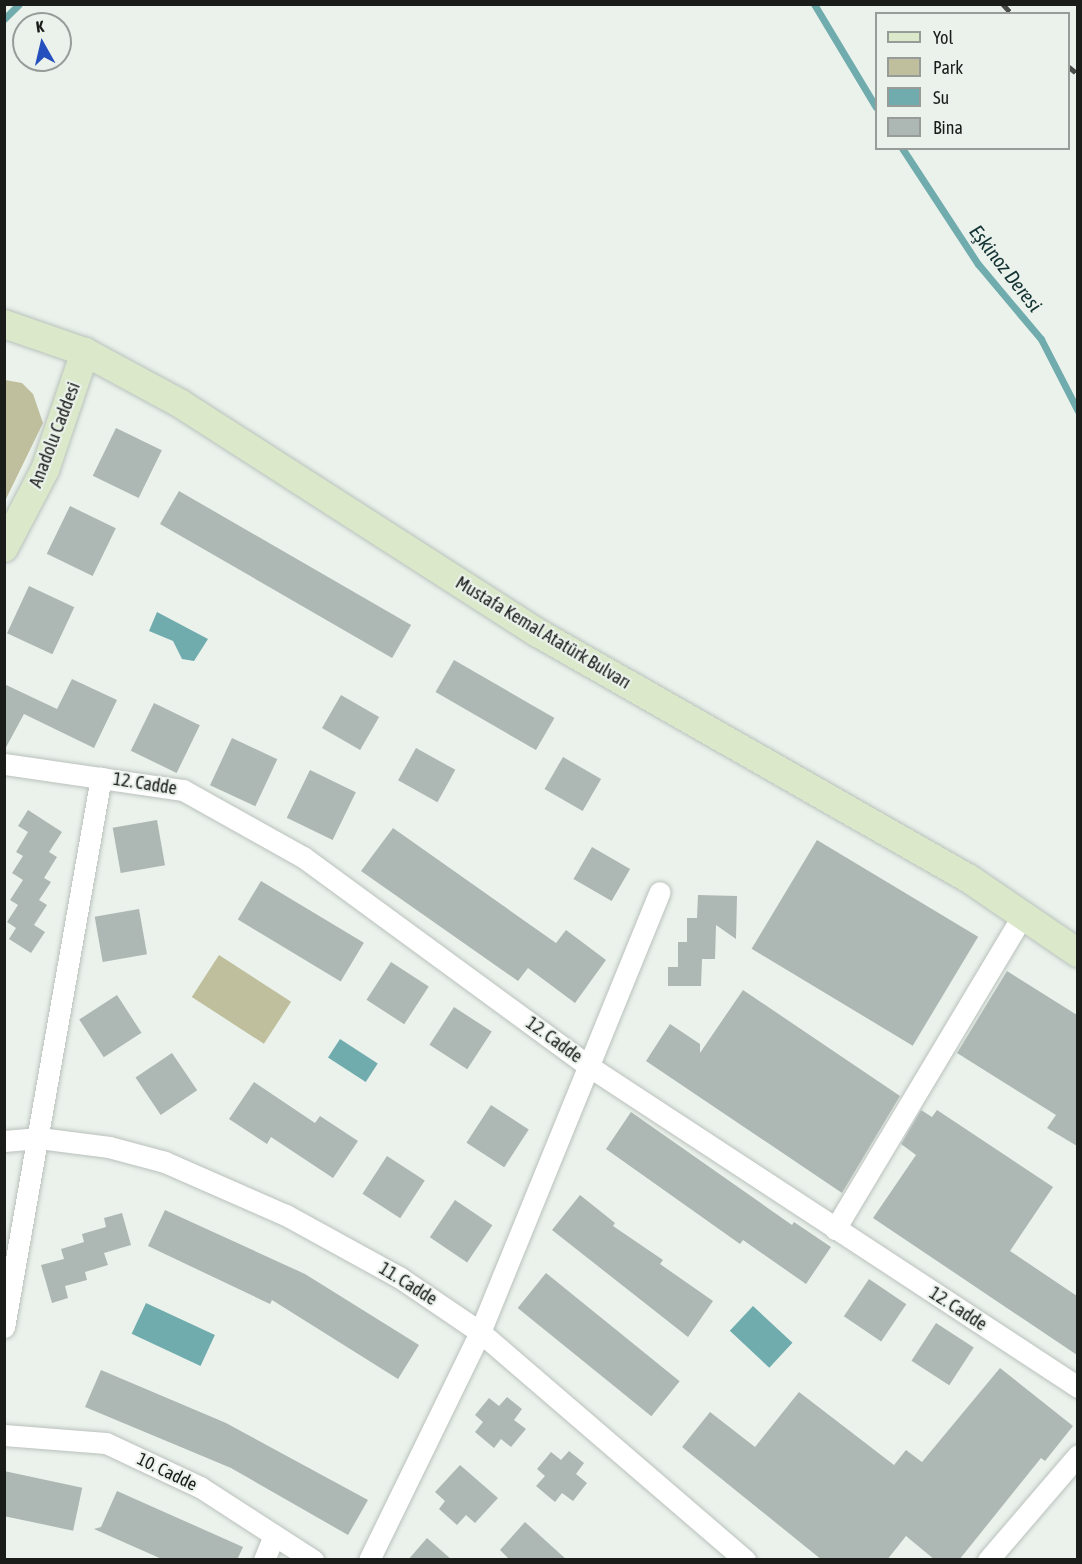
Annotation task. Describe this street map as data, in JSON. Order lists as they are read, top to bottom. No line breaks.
{"streets":{"street":["Anadolu Caddesi","Mustafa Kemal Atatürk Bulvarı","12. Cadde","11. Cadde","10. Cadde"]},"crossings":[["Anadolu Caddesi","Mustafa Kemal Atatürk Bulvarı"]],"water":["Eşkinoz Deresi"],"legend":["Yol","Park","Su","Bina"],"north":"top"}
